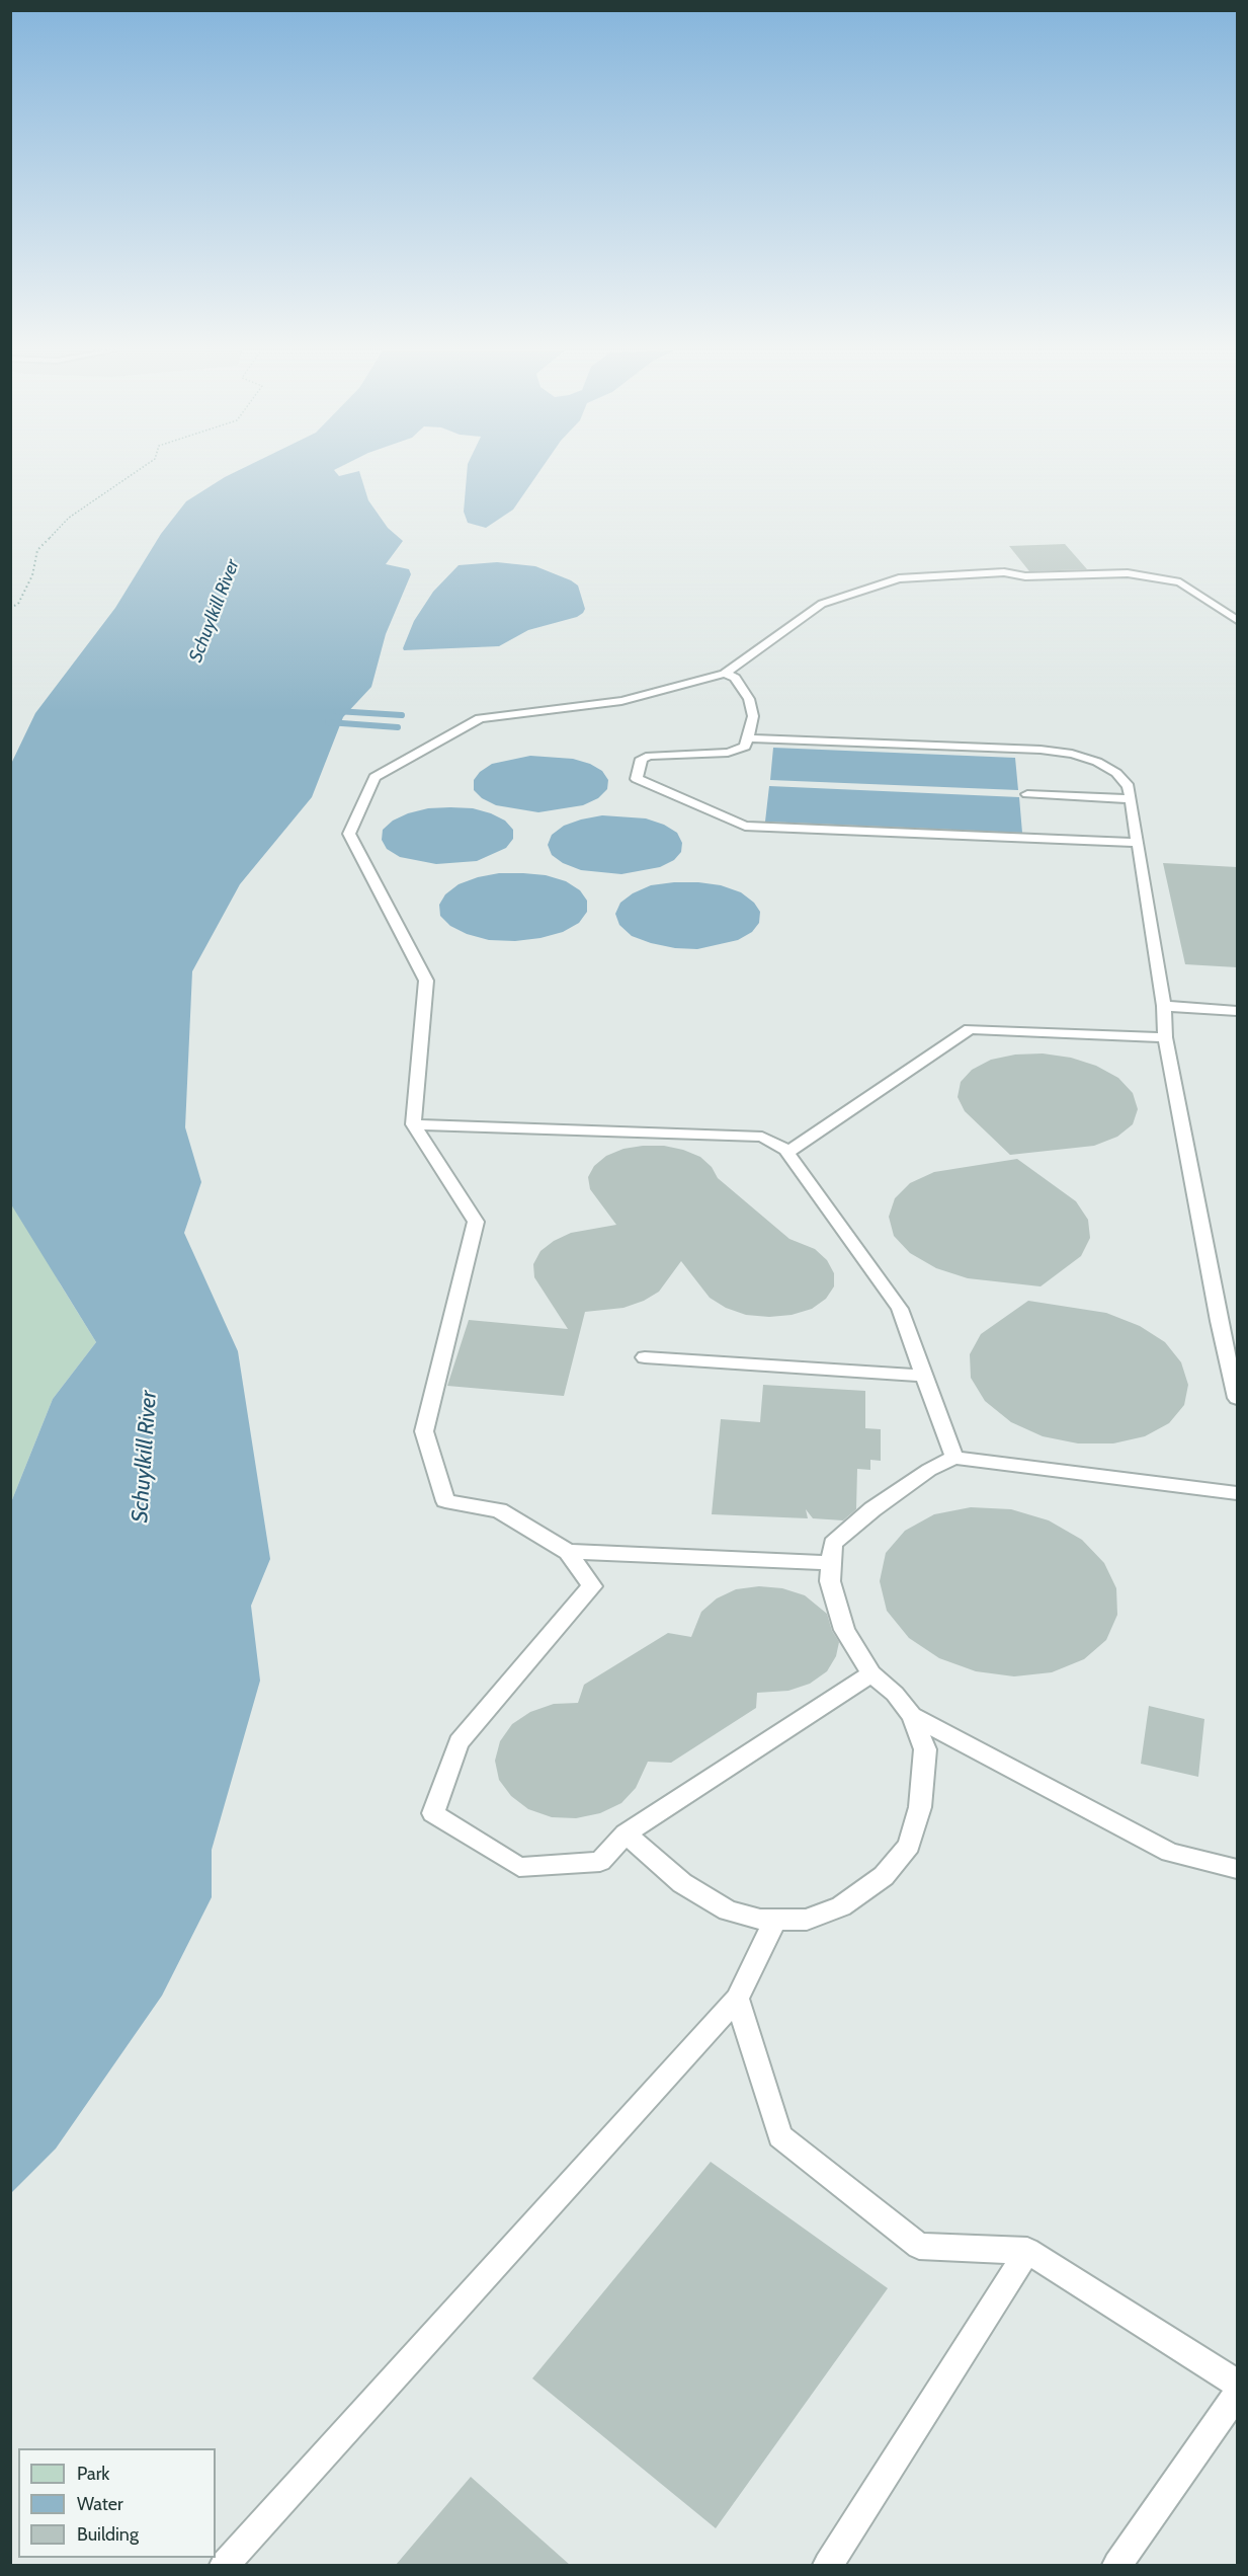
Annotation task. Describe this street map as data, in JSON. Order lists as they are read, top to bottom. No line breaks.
{"water":["Schuylkill River"],"legend":["Park","Water","Building"]}
